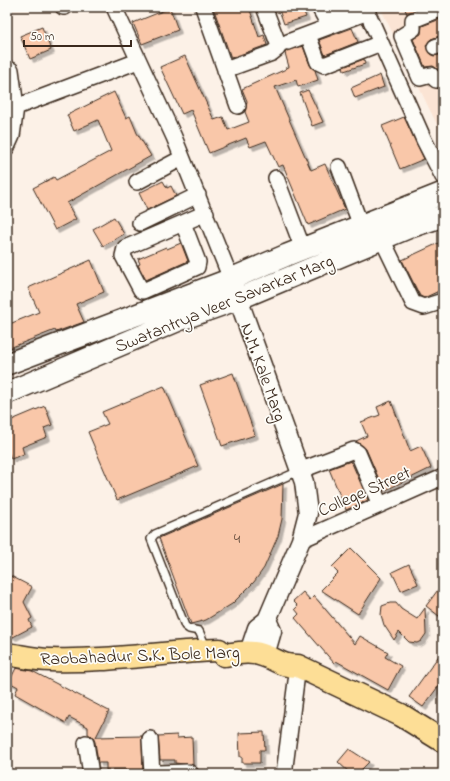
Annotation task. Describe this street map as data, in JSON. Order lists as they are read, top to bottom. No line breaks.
{"streets":{"main road":["Swatantrya Veer Savarkar Marg","Raobahadur S.K. Bole Marg"],"street":["N.M. Kale Marg","College Street"]},"crossings":[["Swatantrya Veer Savarkar Marg","N.M. Kale Marg"],["N.M. Kale Marg","College Street"],["N.M. Kale Marg","Raobahadur S.K. Bole Marg"]],"house_numbers":["4"],"scale_bar":"50 m"}
